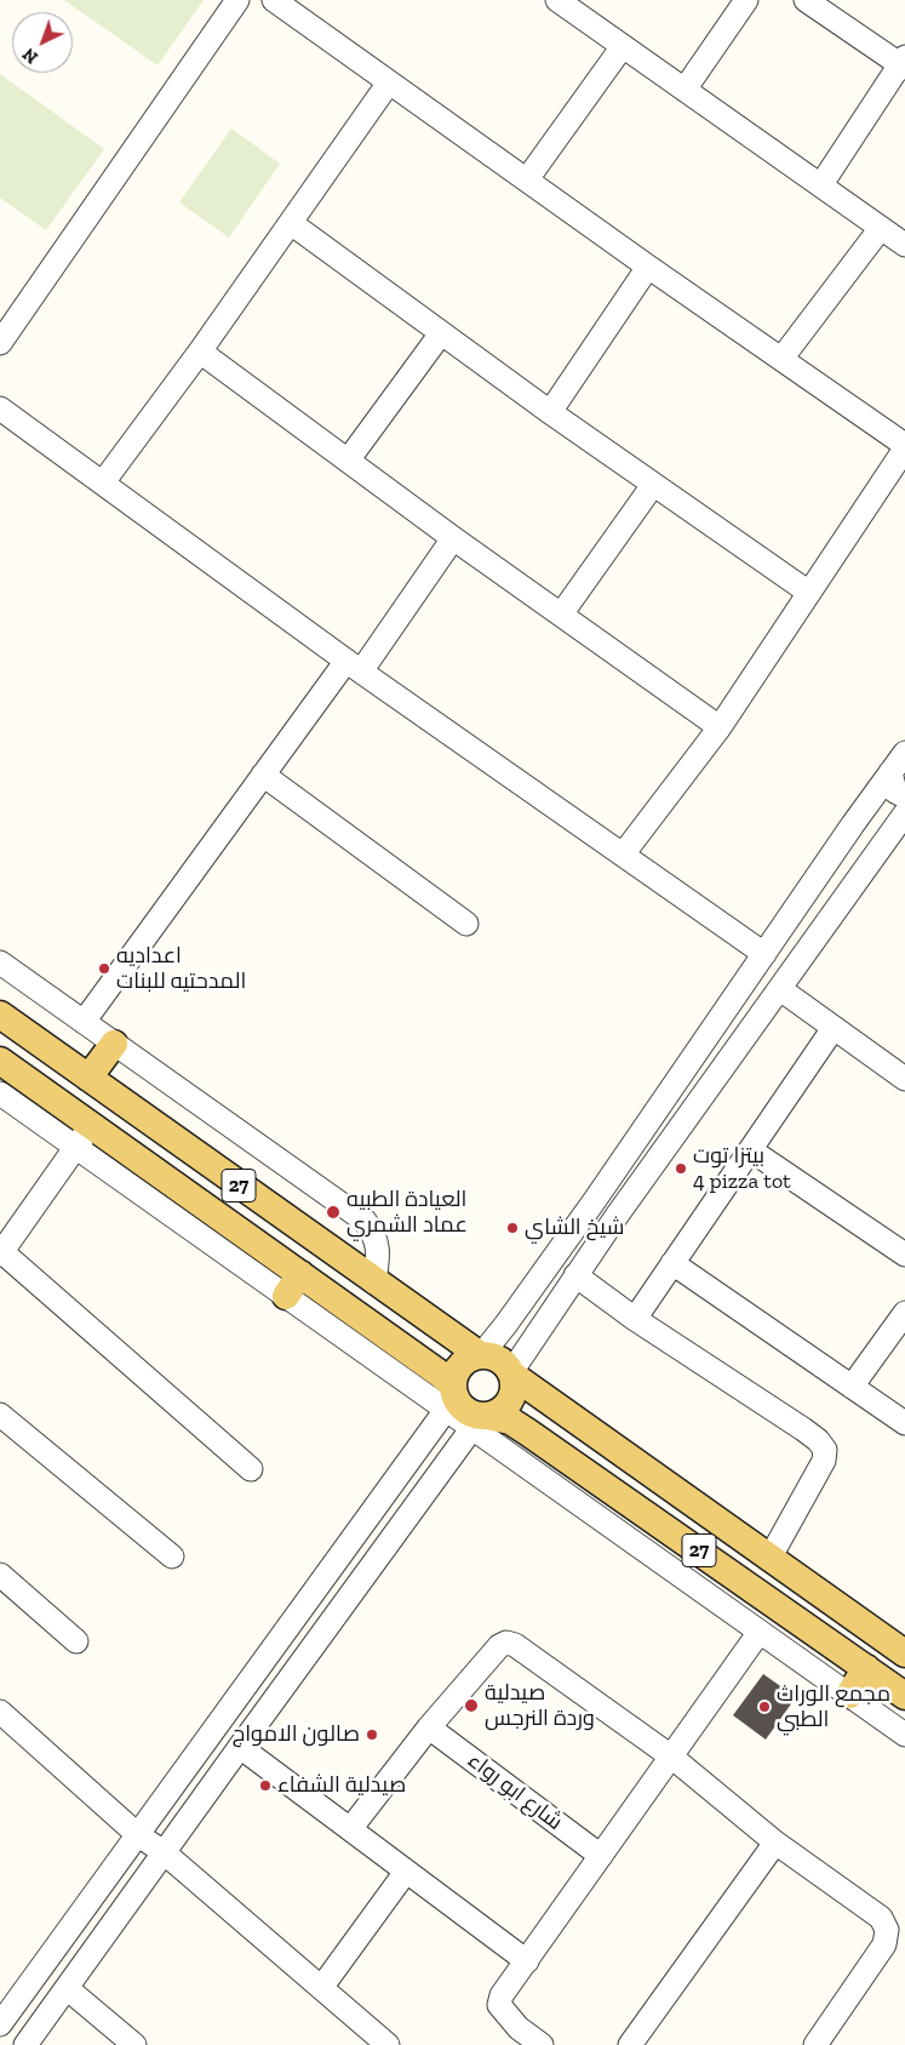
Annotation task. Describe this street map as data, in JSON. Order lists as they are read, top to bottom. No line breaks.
{"streets":{"main road":["27"],"street":["شارع ابو رواء"]},"places":["اعداديه المدحتيه للبنات","بيتزا توت 4 pizza tot","العيادة الطبيه عماد الشمري","شيخ الشاي","صيدلية وردة النرجس","مجمع الوراث الطبي","صالون الامواج","صيدلية الشفاء"],"north":"bottom left"}
